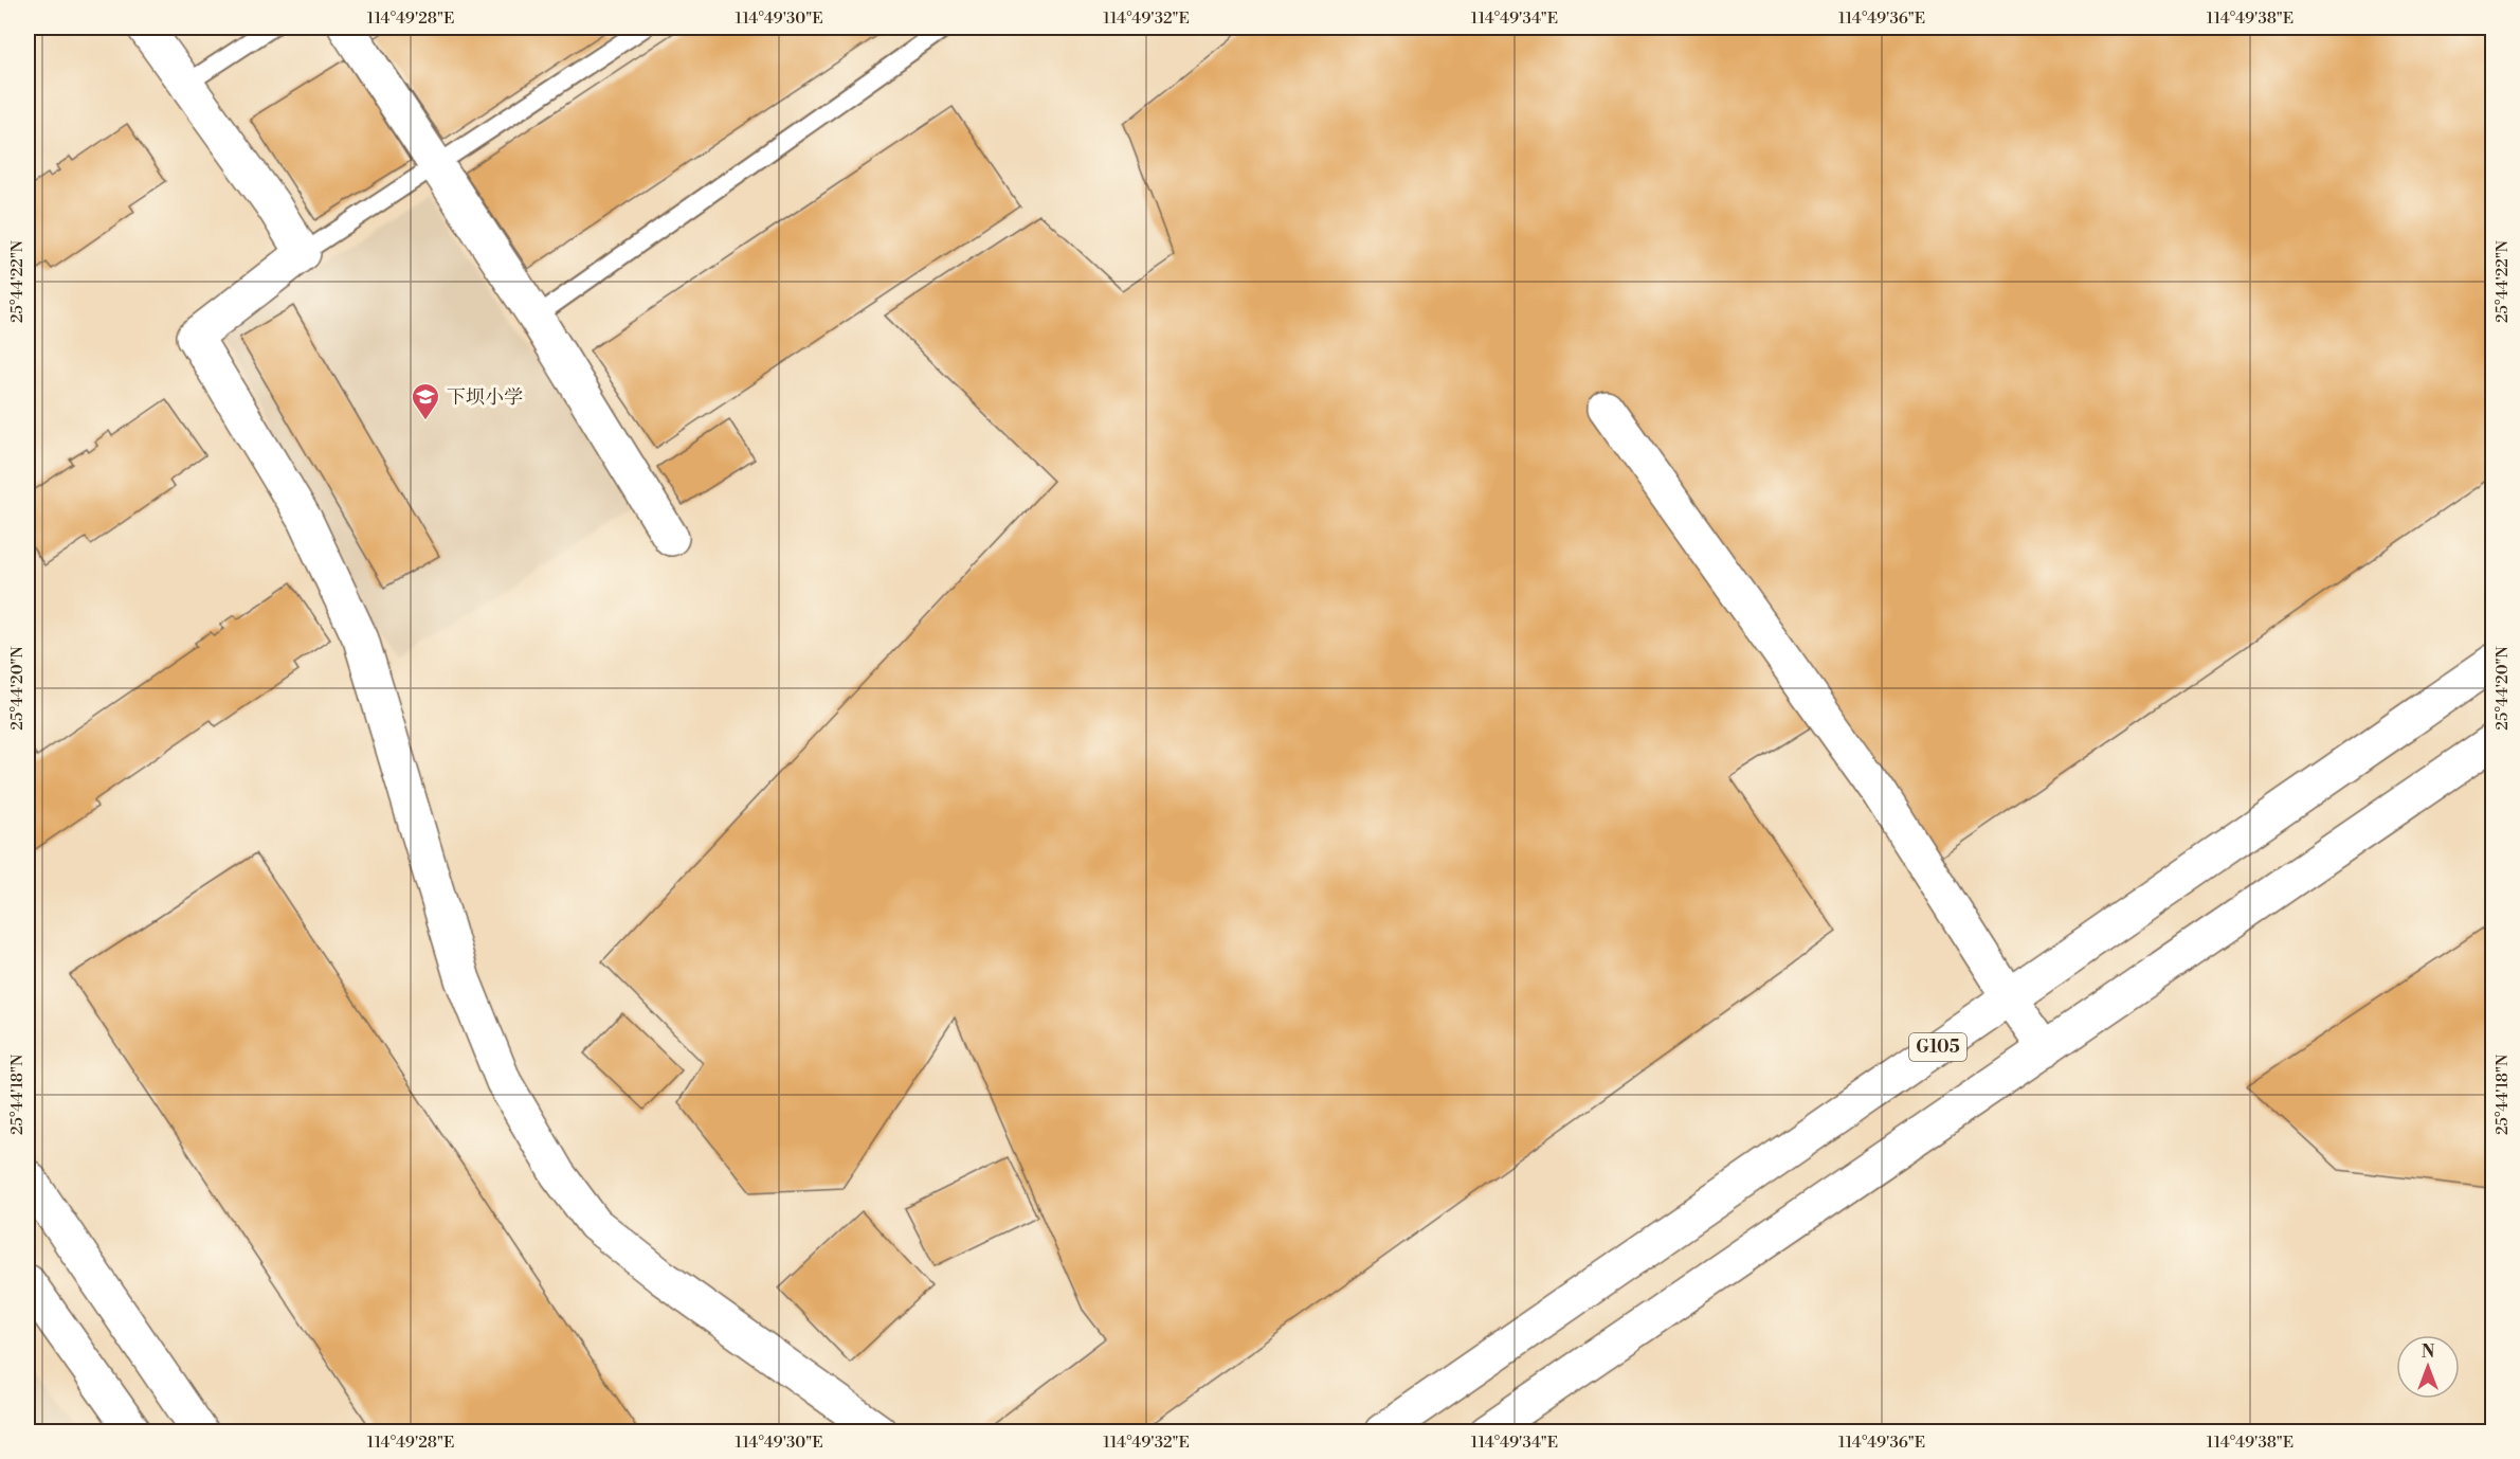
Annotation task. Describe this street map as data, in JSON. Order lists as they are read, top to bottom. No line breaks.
{"streets":{"main road":["G105"]},"places":{"school or university":["下坝小学"]},"north":"top","coordinates":["114°49'28\"E","114°49'30\"E","114°49'32\"E","114°49'34\"E","114°49'36\"E","114°49'38\"E","25°44'22\"N","25°44'20\"N","25°44'18\"N"]}
